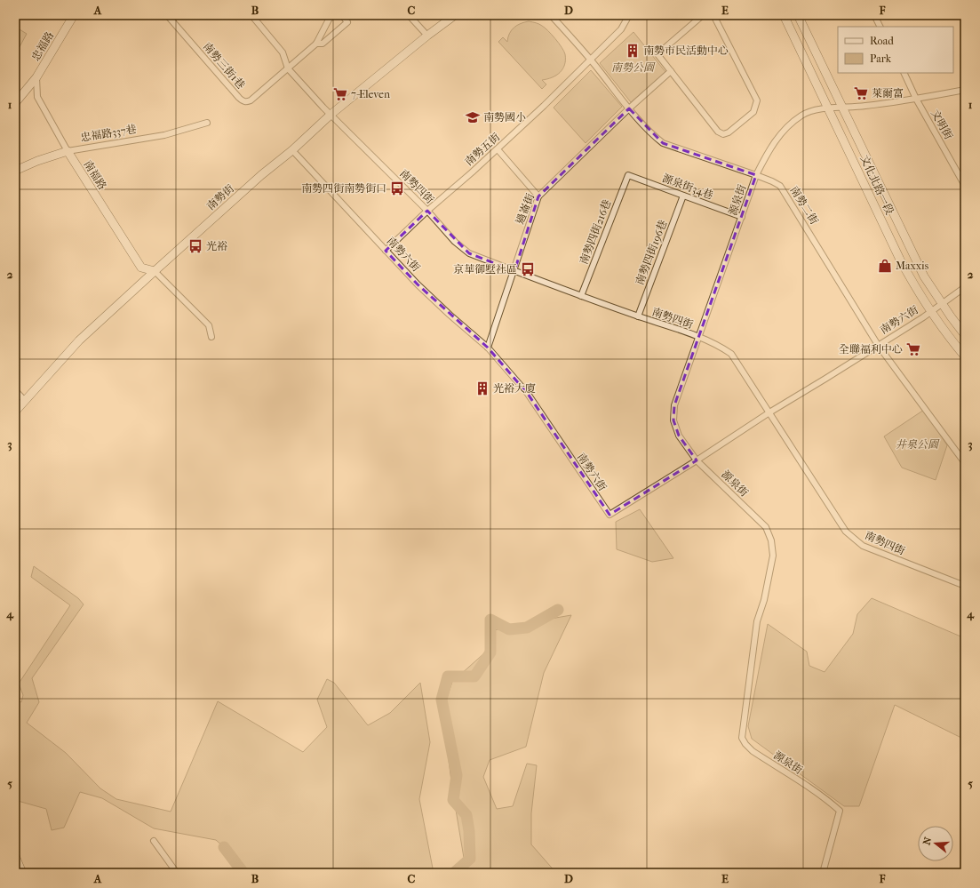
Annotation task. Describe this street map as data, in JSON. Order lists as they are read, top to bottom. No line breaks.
{"streets":{"street":["忠福路","南勢三街1巷","文明街","忠福路337巷","南勢五街","南福路","文化北路一段","南勢四街","源泉街34巷","南勢街","源泉街","南勢二街","過崙街","南勢四街216巷","南勢四街196巷","南勢六街"]},"crossings":[["忠福路","南福路"],["南勢三街1巷","南勢四街"],["文明街","源泉街"],["忠福路337巷","南福路"],["南勢五街","南勢四街"],["南勢五街","南勢二街"],["南勢五街","南勢六街"],["南福路","南勢街"],["文化北路一段","源泉街"],["文化北路一段","南勢六街"],["南勢四街","南勢街"],["南勢四街","源泉街"],["南勢四街","過崙街"],["南勢四街","南勢四街216巷"],["南勢四街","南勢四街196巷"],["南勢四街","南勢六街"],["源泉街34巷","源泉街"],["源泉街34巷","南勢四街216巷"],["源泉街34巷","南勢四街196巷"],["南勢街","南勢六街"],["源泉街","南勢二街"],["源泉街","南勢六街"],["南勢二街","過崙街"],["南勢二街","南勢六街"],["過崙街","南勢六街"]],"parks":["南勢公園","井泉公園"],"places":{"building":["南勢市民活動中心","光裕大廈"],"supermarket":["萊爾富","7-Eleven","全聯福利中心"],"school or university":["南勢國小"],"bus stop":["南勢四街南勢街口","光裕","京華御墅社區"],"shop":["Maxxis"]},"legend":["Road","Park"],"north":"left","grid":{"columns":["A","B","C","D","E","F"],"rows":["1","2","3","4","5"]}}
